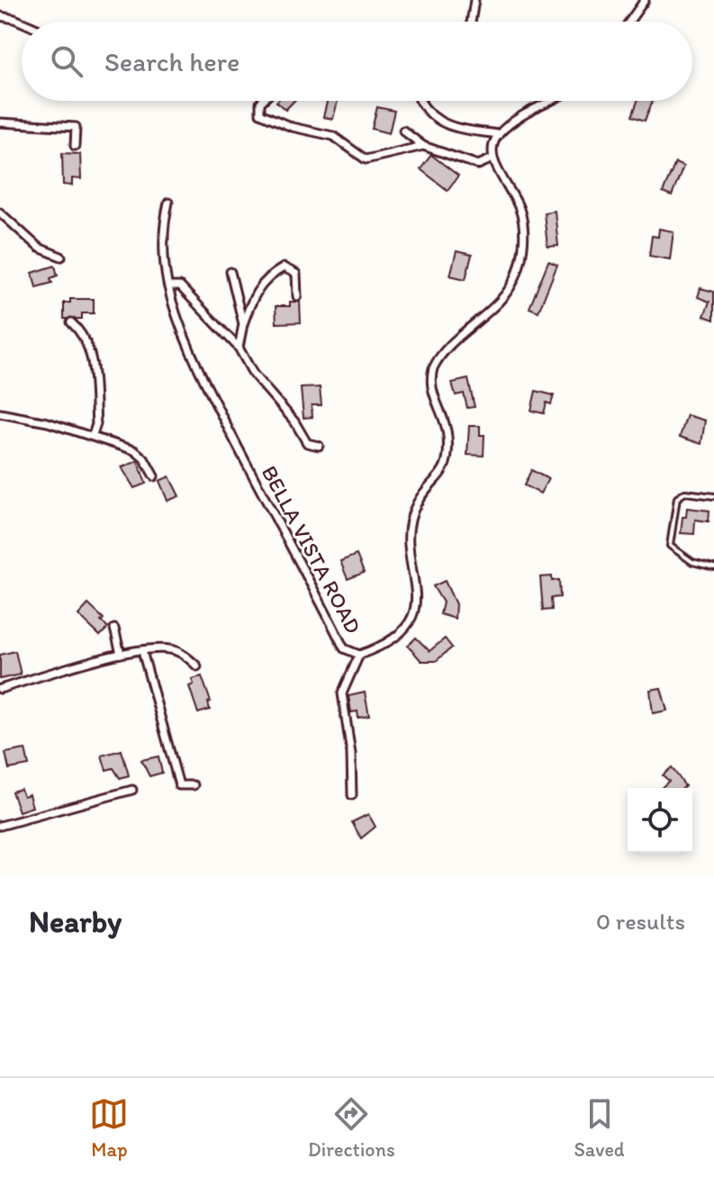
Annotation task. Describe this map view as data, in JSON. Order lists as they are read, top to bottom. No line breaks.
{"streets":{"street":["BELLA VISTA ROAD"]},"page":{"search":"Search here","heading":["Nearby","0 results"],"nav":["Map","Directions","Saved"]}}
